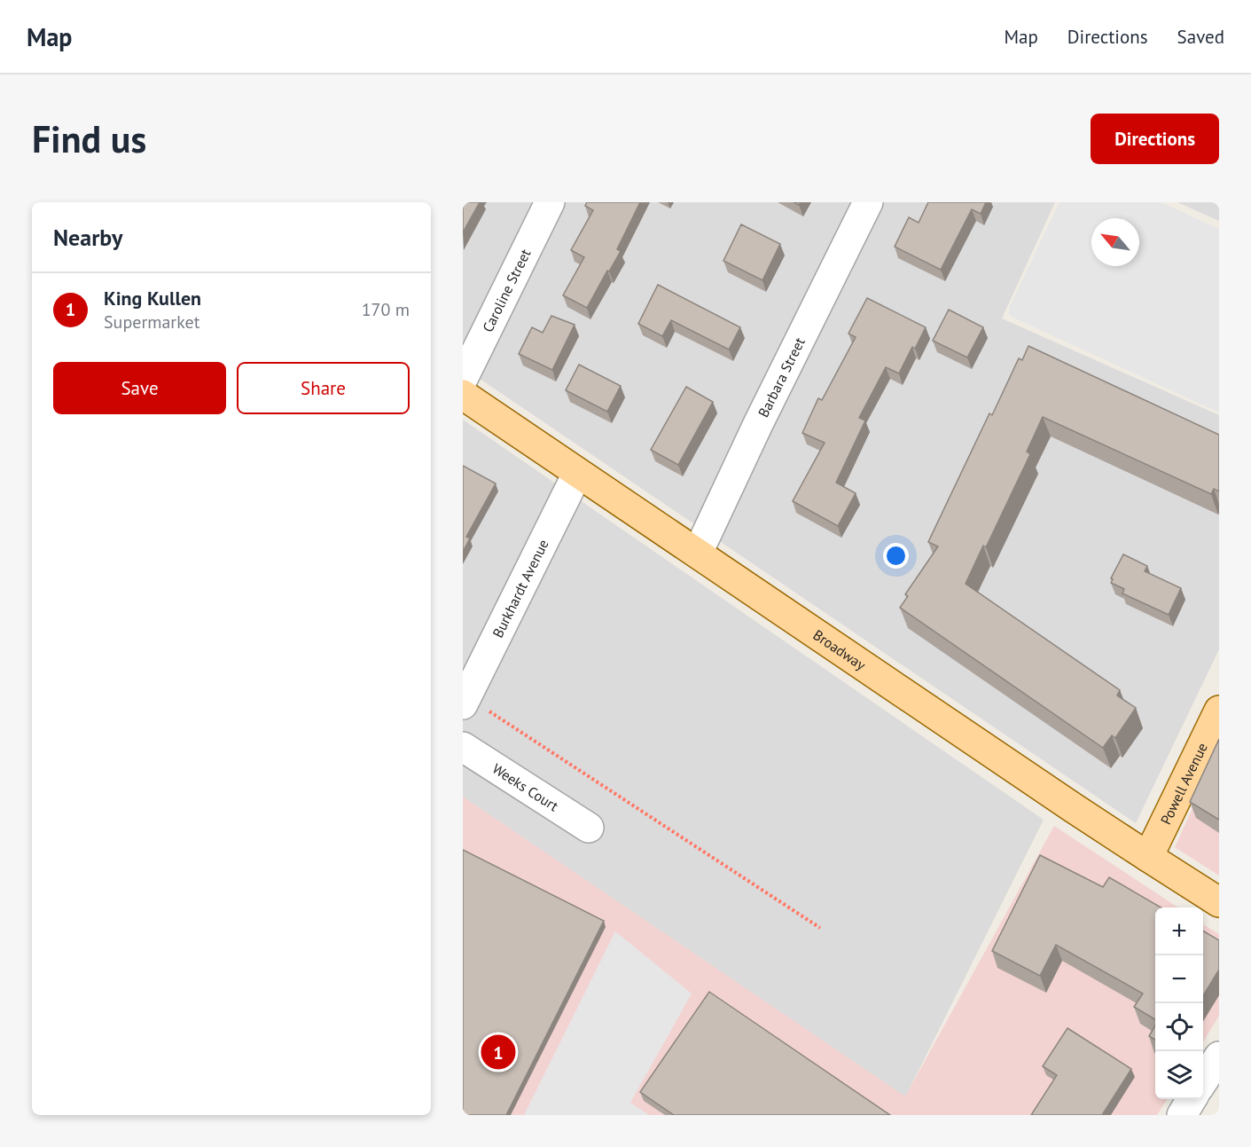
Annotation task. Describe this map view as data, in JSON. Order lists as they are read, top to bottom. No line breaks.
{"streets":{"main road":["Broadway","Powell Avenue"],"street":["Caroline Street","Barbara Street","Burkhardt Avenue","Weeks Court"]},"crossings":[["Barbara Street","Broadway"],["Burkhardt Avenue","Broadway"],["Broadway","Powell Avenue"]],"north":"top left","page":{"header":"Map","nav":["Map","Directions","Saved"],"buttons":["Directions",["Save","Share"]],"title":"Find us","heading":"Nearby","list":[{"mark":"1","name":"King Kullen","note":"Supermarket","value":"170 m"}],"map_buttons":["+","−"],"pins":"1"}}
